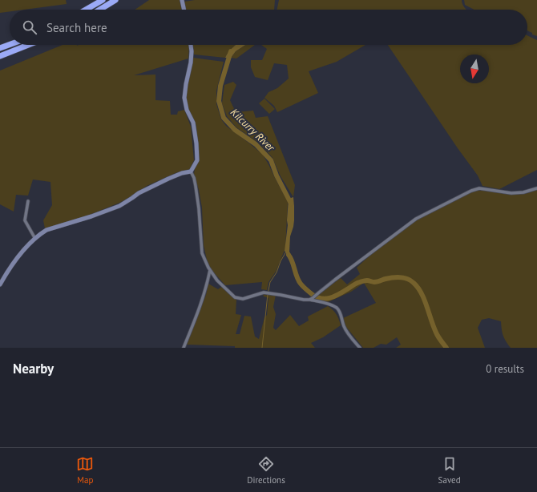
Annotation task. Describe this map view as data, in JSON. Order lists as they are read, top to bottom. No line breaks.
{"water":["Kilcurry River"],"north":"bottom","page":{"search":"Search here","heading":["Nearby","0 results"],"nav":["Map","Directions","Saved"]}}
